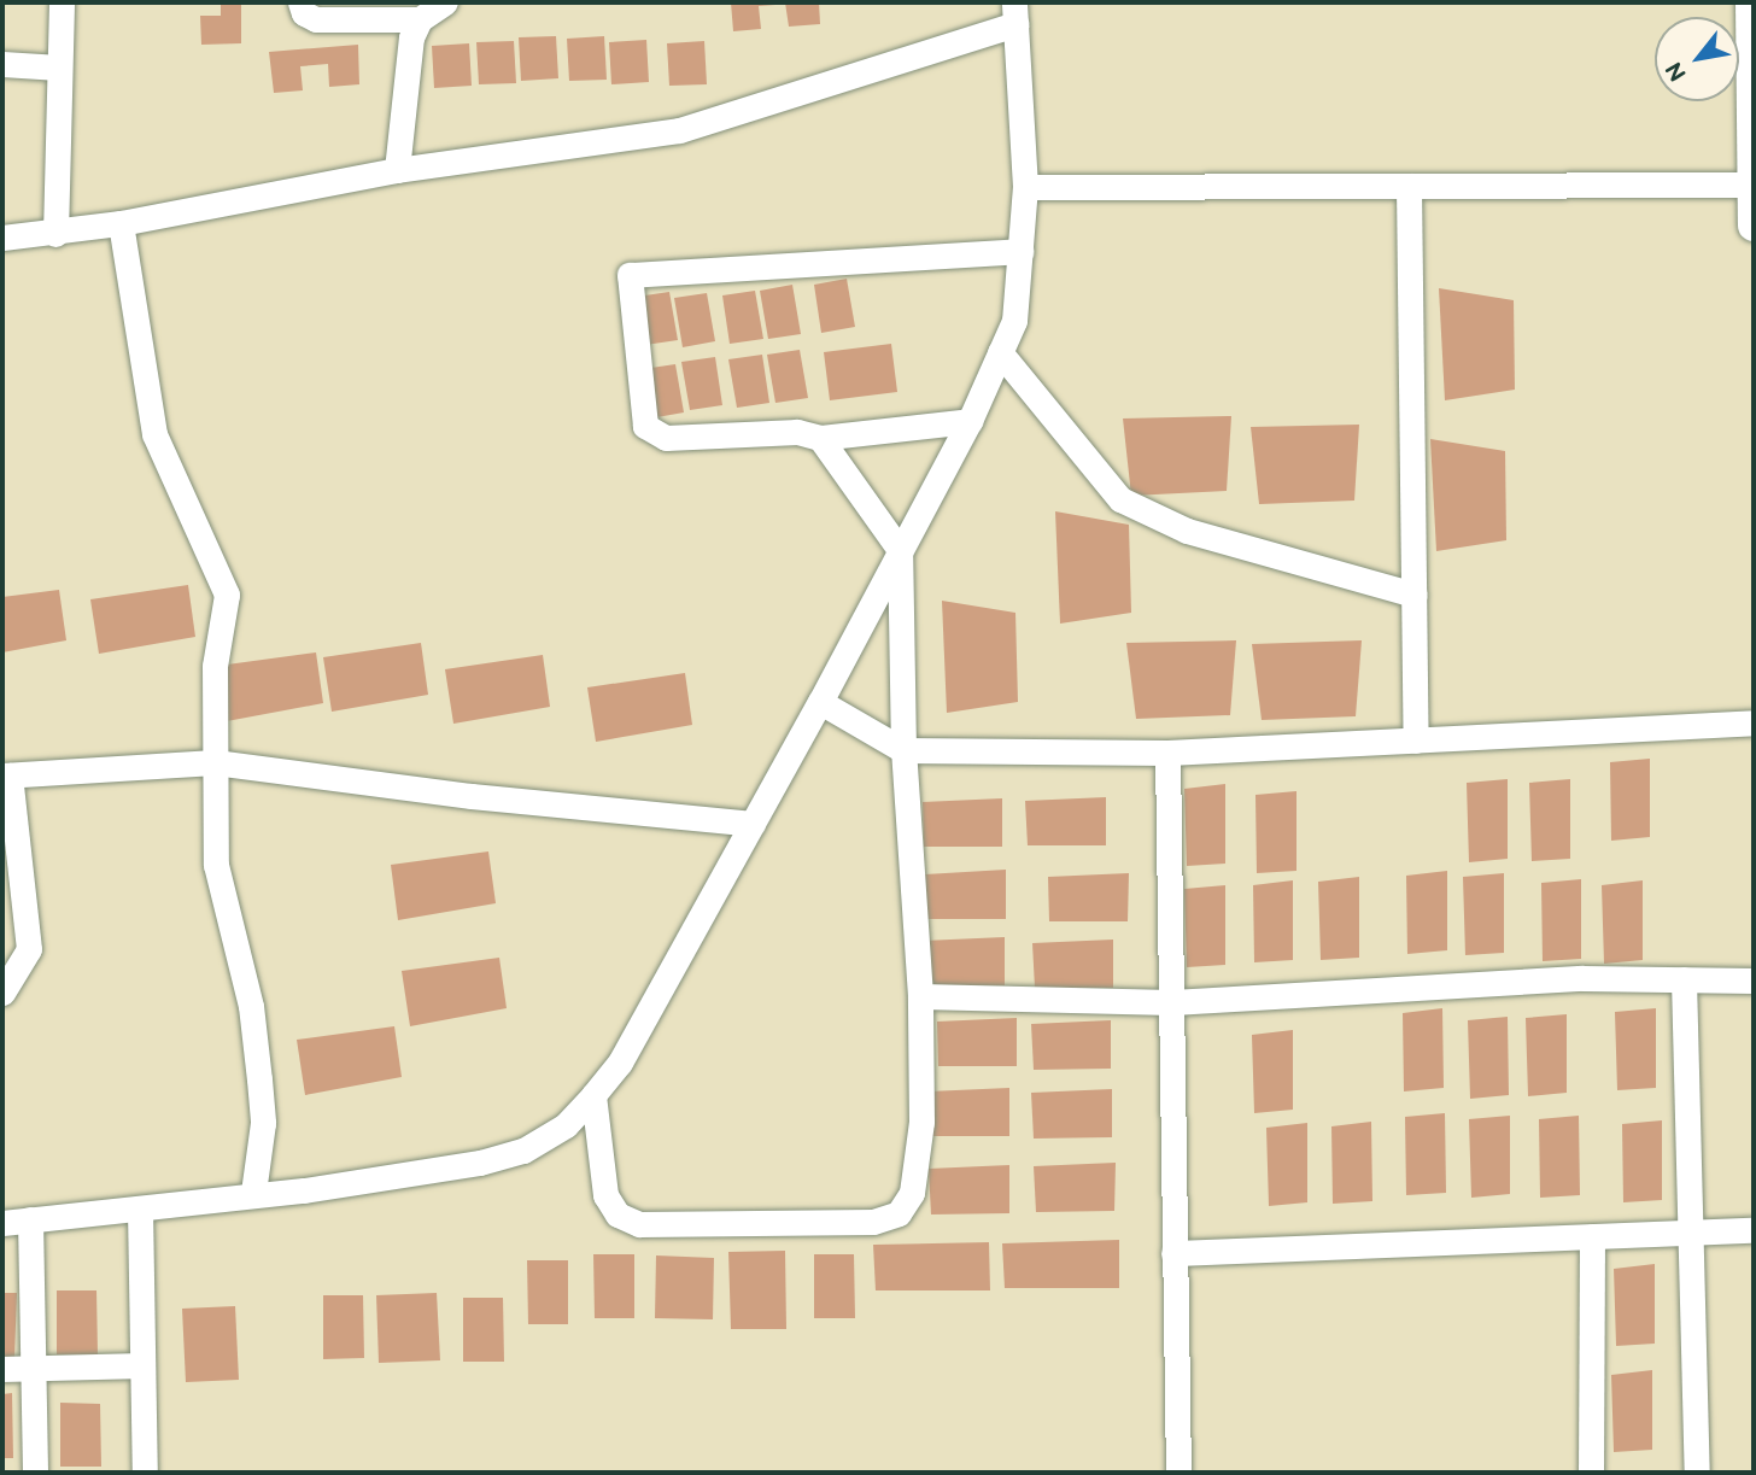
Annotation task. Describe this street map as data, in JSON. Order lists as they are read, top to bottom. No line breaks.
{"north":"bottom left"}
